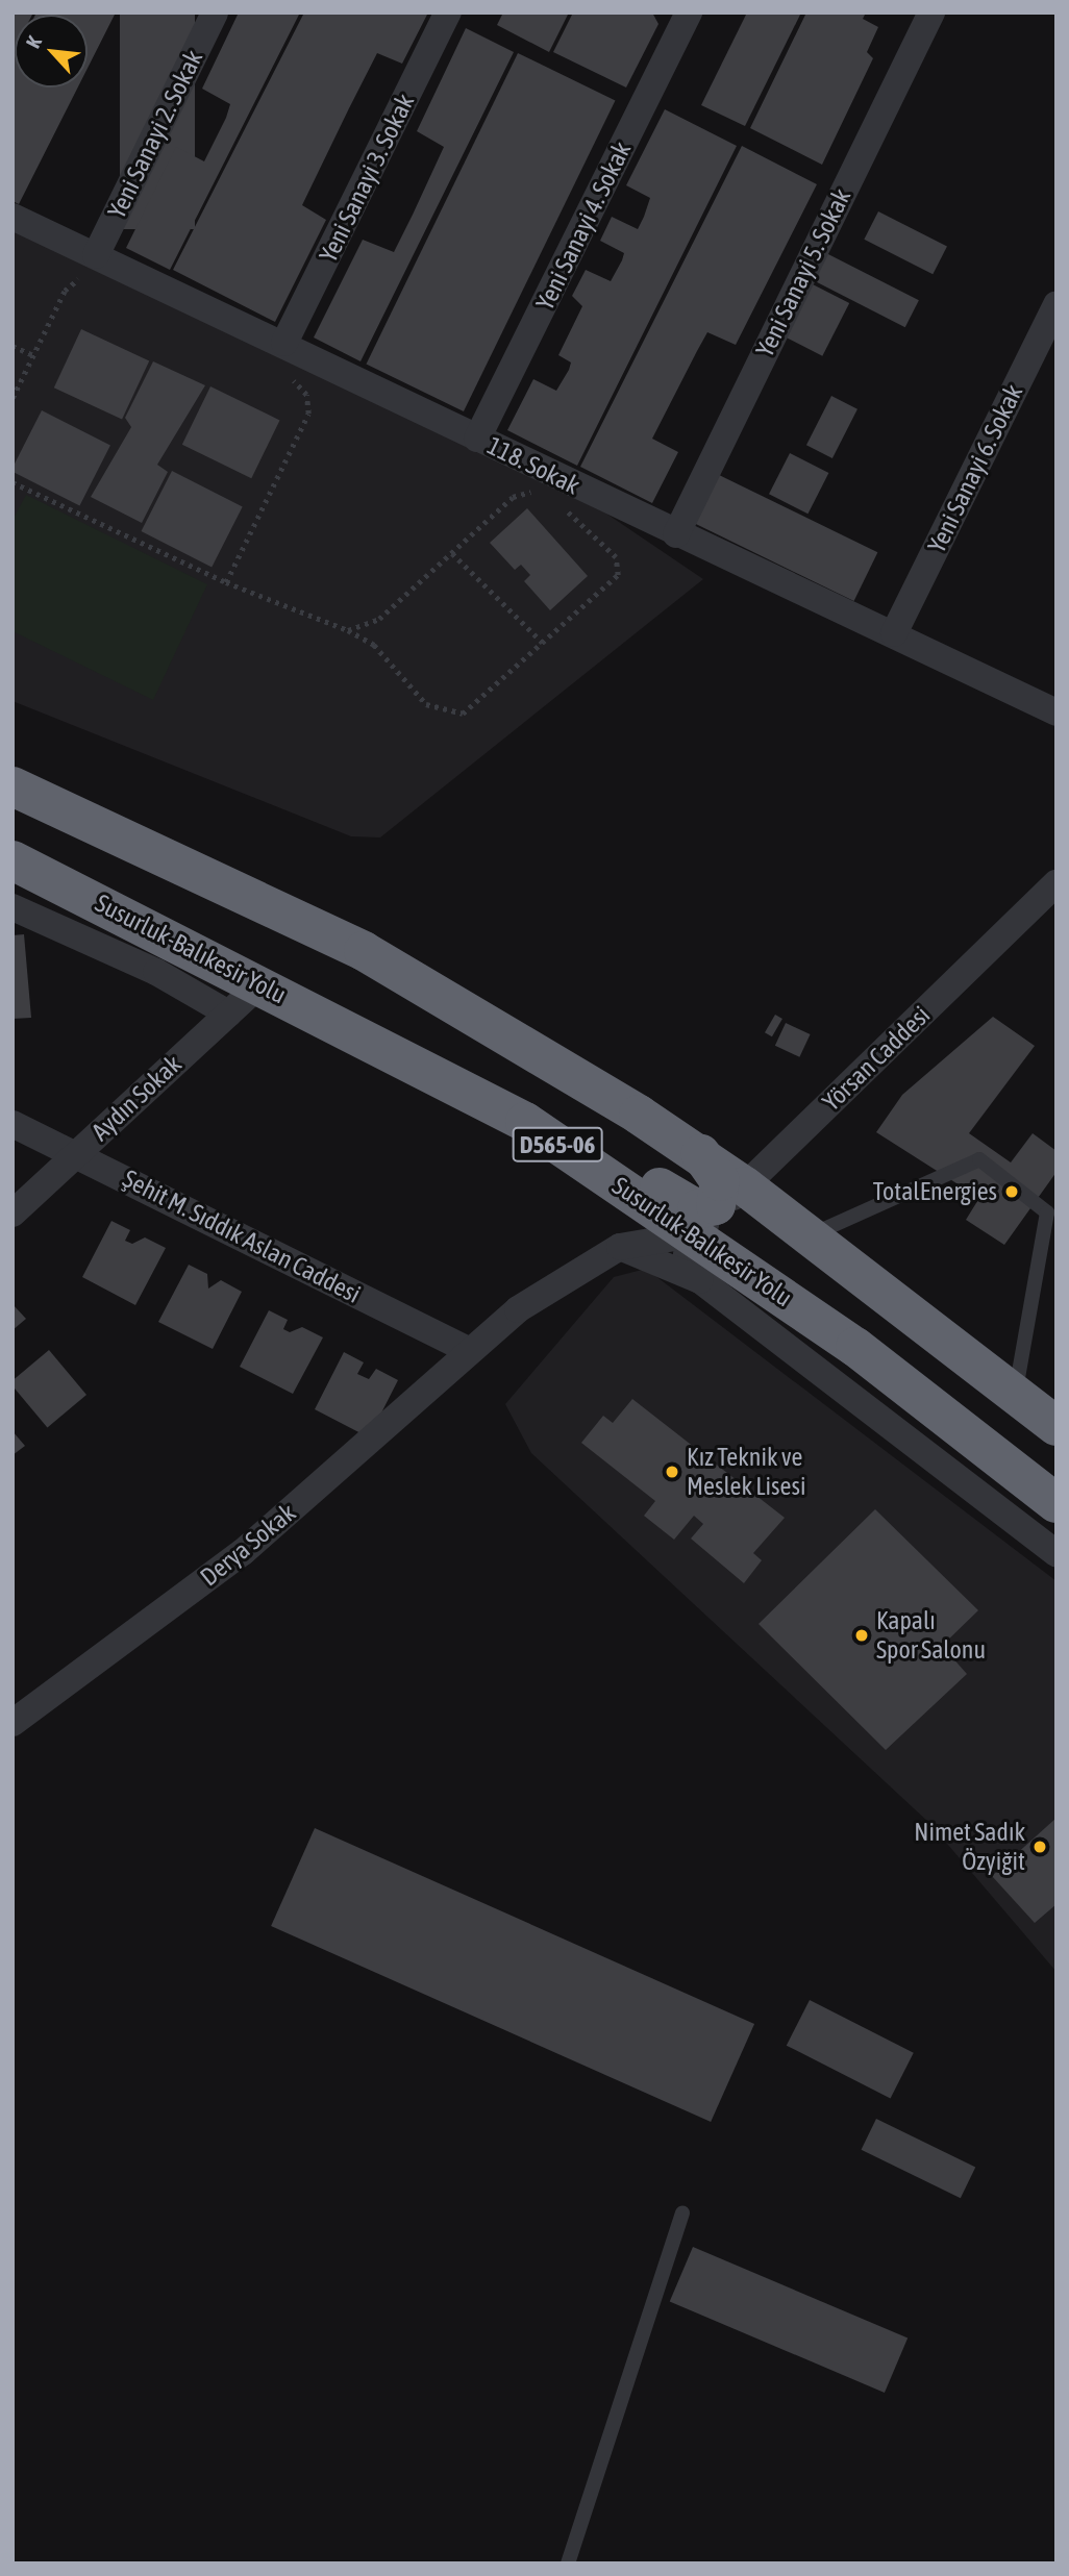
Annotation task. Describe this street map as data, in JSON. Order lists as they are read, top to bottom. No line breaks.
{"streets":{"highway":["Susurluk-Balıkesir Yolu","D565-06"],"street":["Yeni Sanayi 2. Sokak","Yeni Sanayi 3. Sokak","Yeni Sanayi 4. Sokak","Yeni Sanayi 5. Sokak","118. Sokak","Yeni Sanayi 6. Sokak","Yörsan Caddesi","Aydın Sokak","Şehit M. Sıddık Aslan Caddesi","Derya Sokak"]},"crossings":[["Yeni Sanayi 2. Sokak","118. Sokak"],["Yeni Sanayi 3. Sokak","118. Sokak"],["Yeni Sanayi 4. Sokak","118. Sokak"],["Yeni Sanayi 5. Sokak","118. Sokak"],["118. Sokak","Yeni Sanayi 6. Sokak"],["Susurluk-Balıkesir Yolu","Yörsan Caddesi"],["Susurluk-Balıkesir Yolu","Aydın Sokak"],["Susurluk-Balıkesir Yolu","Derya Sokak"],["Yörsan Caddesi","D565-06"],["Yörsan Caddesi","Derya Sokak"],["Aydın Sokak","Şehit M. Sıddık Aslan Caddesi"],["Şehit M. Sıddık Aslan Caddesi","Derya Sokak"]],"places":["TotalEnergies","Kız Teknik ve Meslek Lisesi","Kapalı Spor Salonu","Nimet Sadık Özyiğit"],"north":"top left"}
